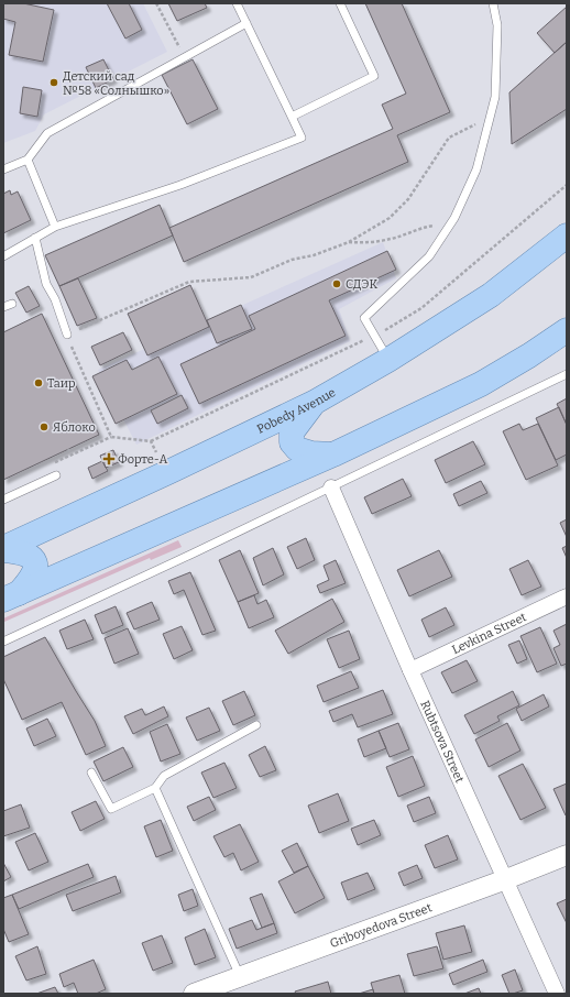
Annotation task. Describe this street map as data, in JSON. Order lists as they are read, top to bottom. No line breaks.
{"streets":{"main road":["Pobedy Avenue"],"street":["Levkina Street","Rubtsova Street","Griboyedova Street"]},"crossings":[["Levkina Street","Rubtsova Street"],["Rubtsova Street","Griboyedova Street"]],"places":{"other":["Детский сад №58 «Солнышко»","СДЭК","Таир","Яблоко"],"health":["Форте-А"]}}
